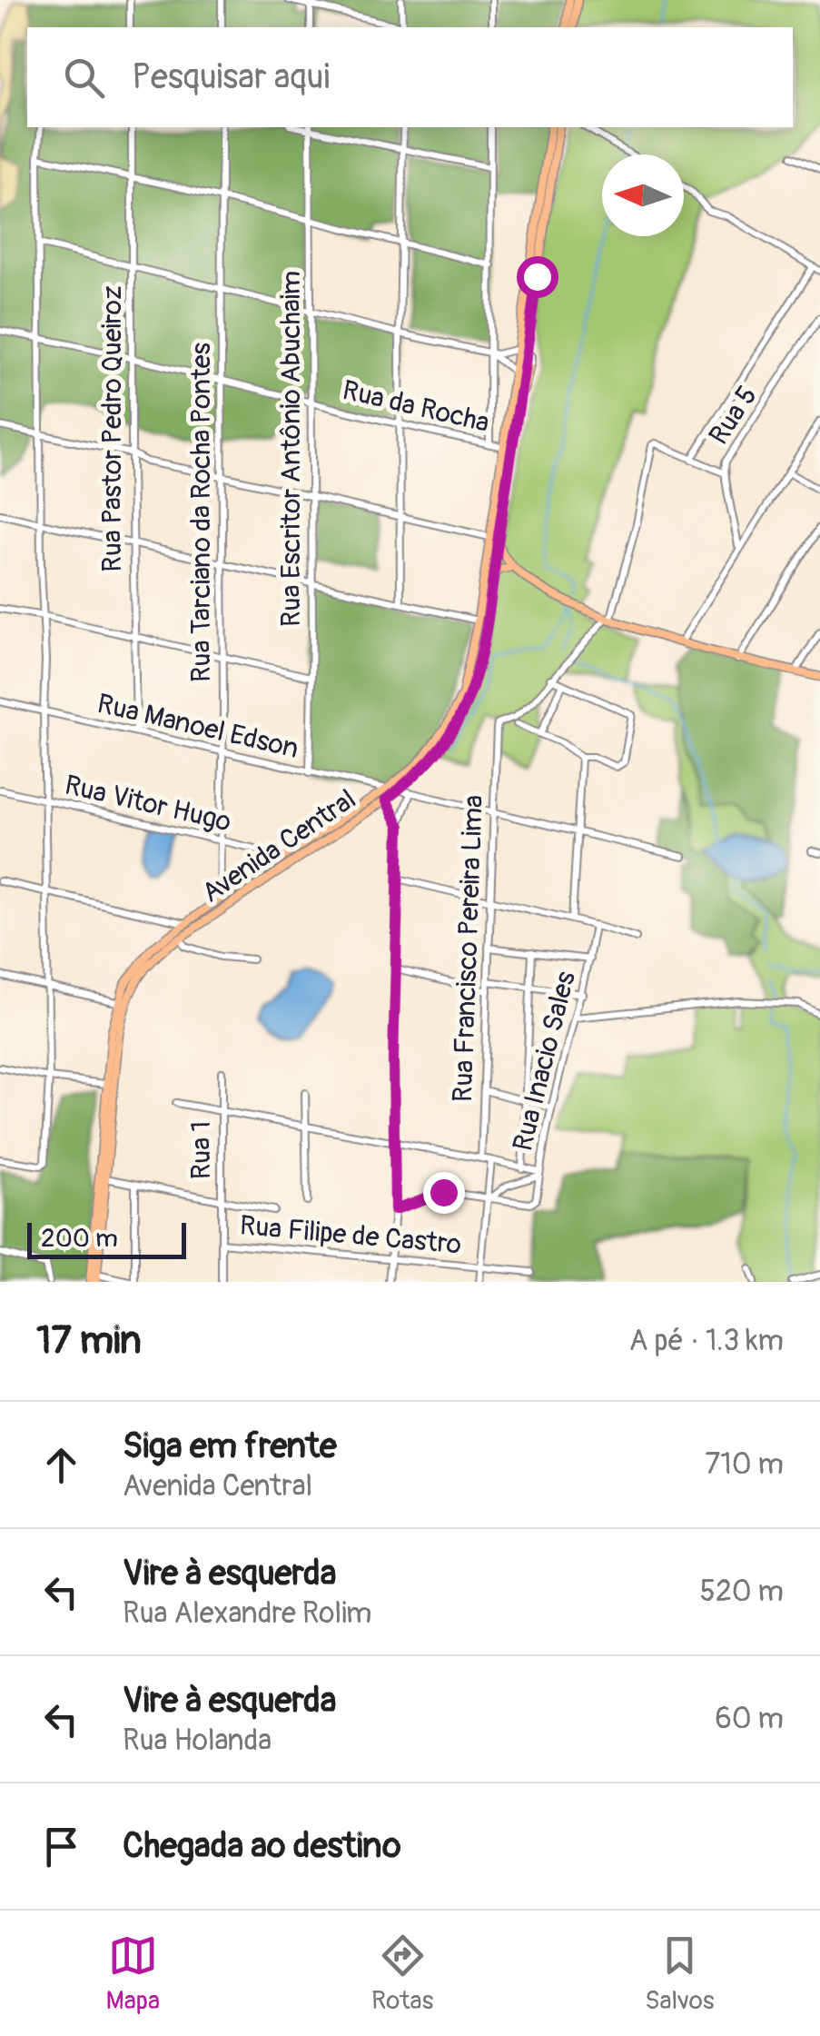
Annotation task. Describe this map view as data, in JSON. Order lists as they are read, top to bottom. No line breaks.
{"streets":{"main road":["Avenida Central"],"street":["Rua da Rocha","Rua 5","Rua Pastor Pedro Queiroz","Rua Escritor Antônio Abuchaim","Rua Tarciano da Rocha Pontes","Rua Manoel Edson","Rua Vitor Hugo","Rua Francisco Pereira Lima","Rua Inacio Sales","Rua 1","Rua Filipe de Castro"]},"crossings":[["Rua da Rocha","Rua Pastor Pedro Queiroz"],["Rua da Rocha","Rua Escritor Antônio Abuchaim"],["Rua da Rocha","Rua Tarciano da Rocha Pontes"],["Rua da Rocha","Avenida Central"],["Rua Pastor Pedro Queiroz","Rua Manoel Edson"],["Rua Escritor Antônio Abuchaim","Rua Manoel Edson"],["Rua Tarciano da Rocha Pontes","Rua Manoel Edson"],["Rua Tarciano da Rocha Pontes","Rua Vitor Hugo"],["Rua Tarciano da Rocha Pontes","Avenida Central"],["Rua Manoel Edson","Avenida Central"],["Rua Vitor Hugo","Avenida Central"],["Rua 1","Rua Filipe de Castro"]],"scale_bar":"200 m","north":"left","page":{"search":"Pesquisar aqui","scale":"200 m","heading":["17 min","A pé · 1.3 km"],"list":[["Siga em frente","Avenida Central","710 m"],["Vire à esquerda","Rua Alexandre Rolim","520 m"],["Vire à esquerda","Rua Holanda","60 m"],"Chegada ao destino"],"nav":["Mapa","Rotas","Salvos"]}}
